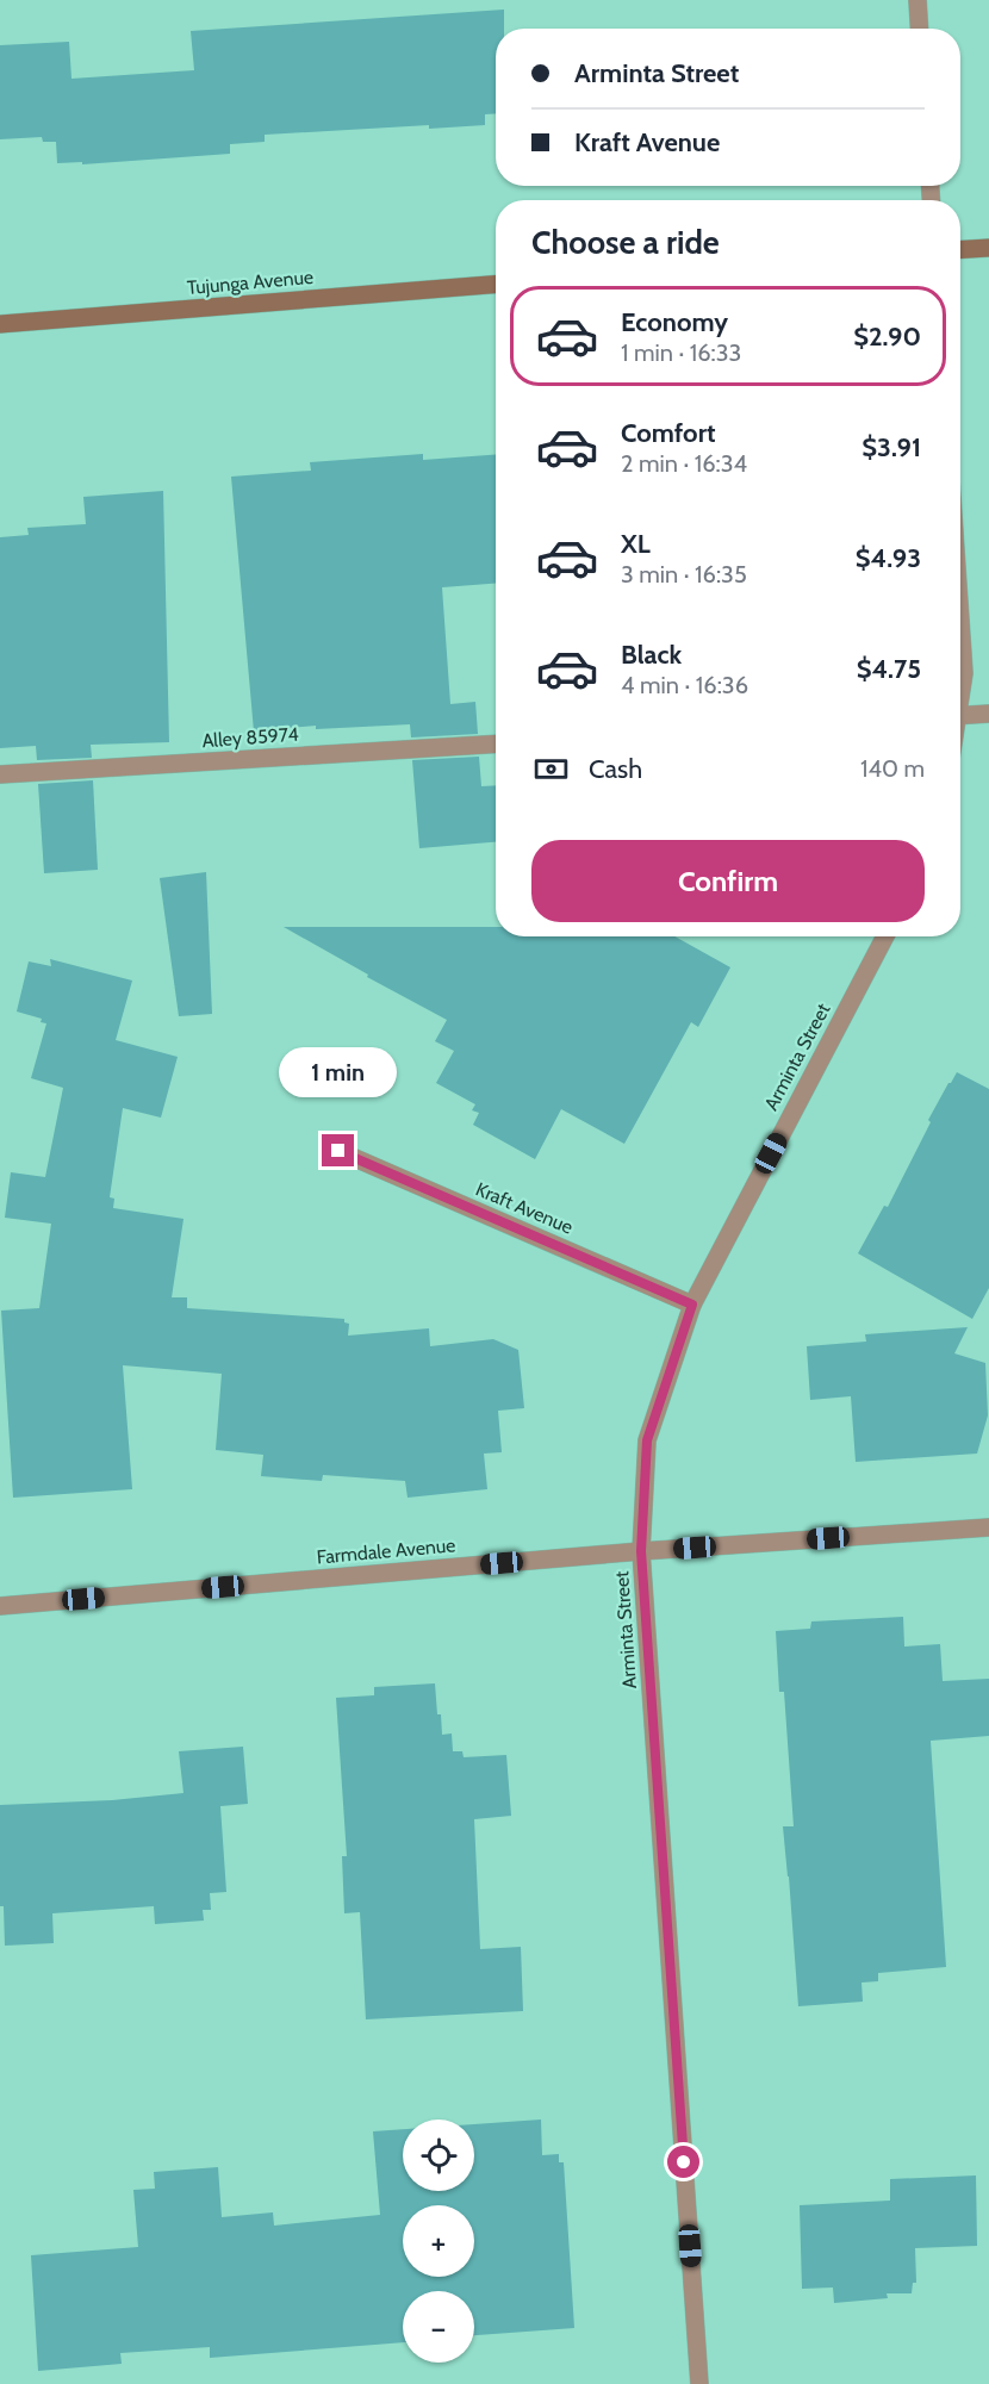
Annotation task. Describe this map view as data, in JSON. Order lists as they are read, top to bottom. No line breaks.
{"streets":{"street":["Tujunga Avenue","Alley 85974","Arminta Street","Kraft Avenue","Farmdale Avenue"]},"crossings":[["Arminta Street","Kraft Avenue"],["Arminta Street","Farmdale Avenue"]],"page":{"banner":["Arminta Street","Kraft Avenue"],"heading":"Choose a ride","list":[{"name":"Economy","note":"1 min · 16:33","value":"$2.90"},{"name":"Comfort","note":"2 min · 16:34","value":"$3.91"},{"name":"XL","note":"3 min · 16:35","value":"$4.93"},{"name":"Black","note":"4 min · 16:36","value":"$4.75"}],"pay":["Cash","140 m"],"buttons":"Confirm","bubble":"1 min","map_buttons":["+","−"]}}
